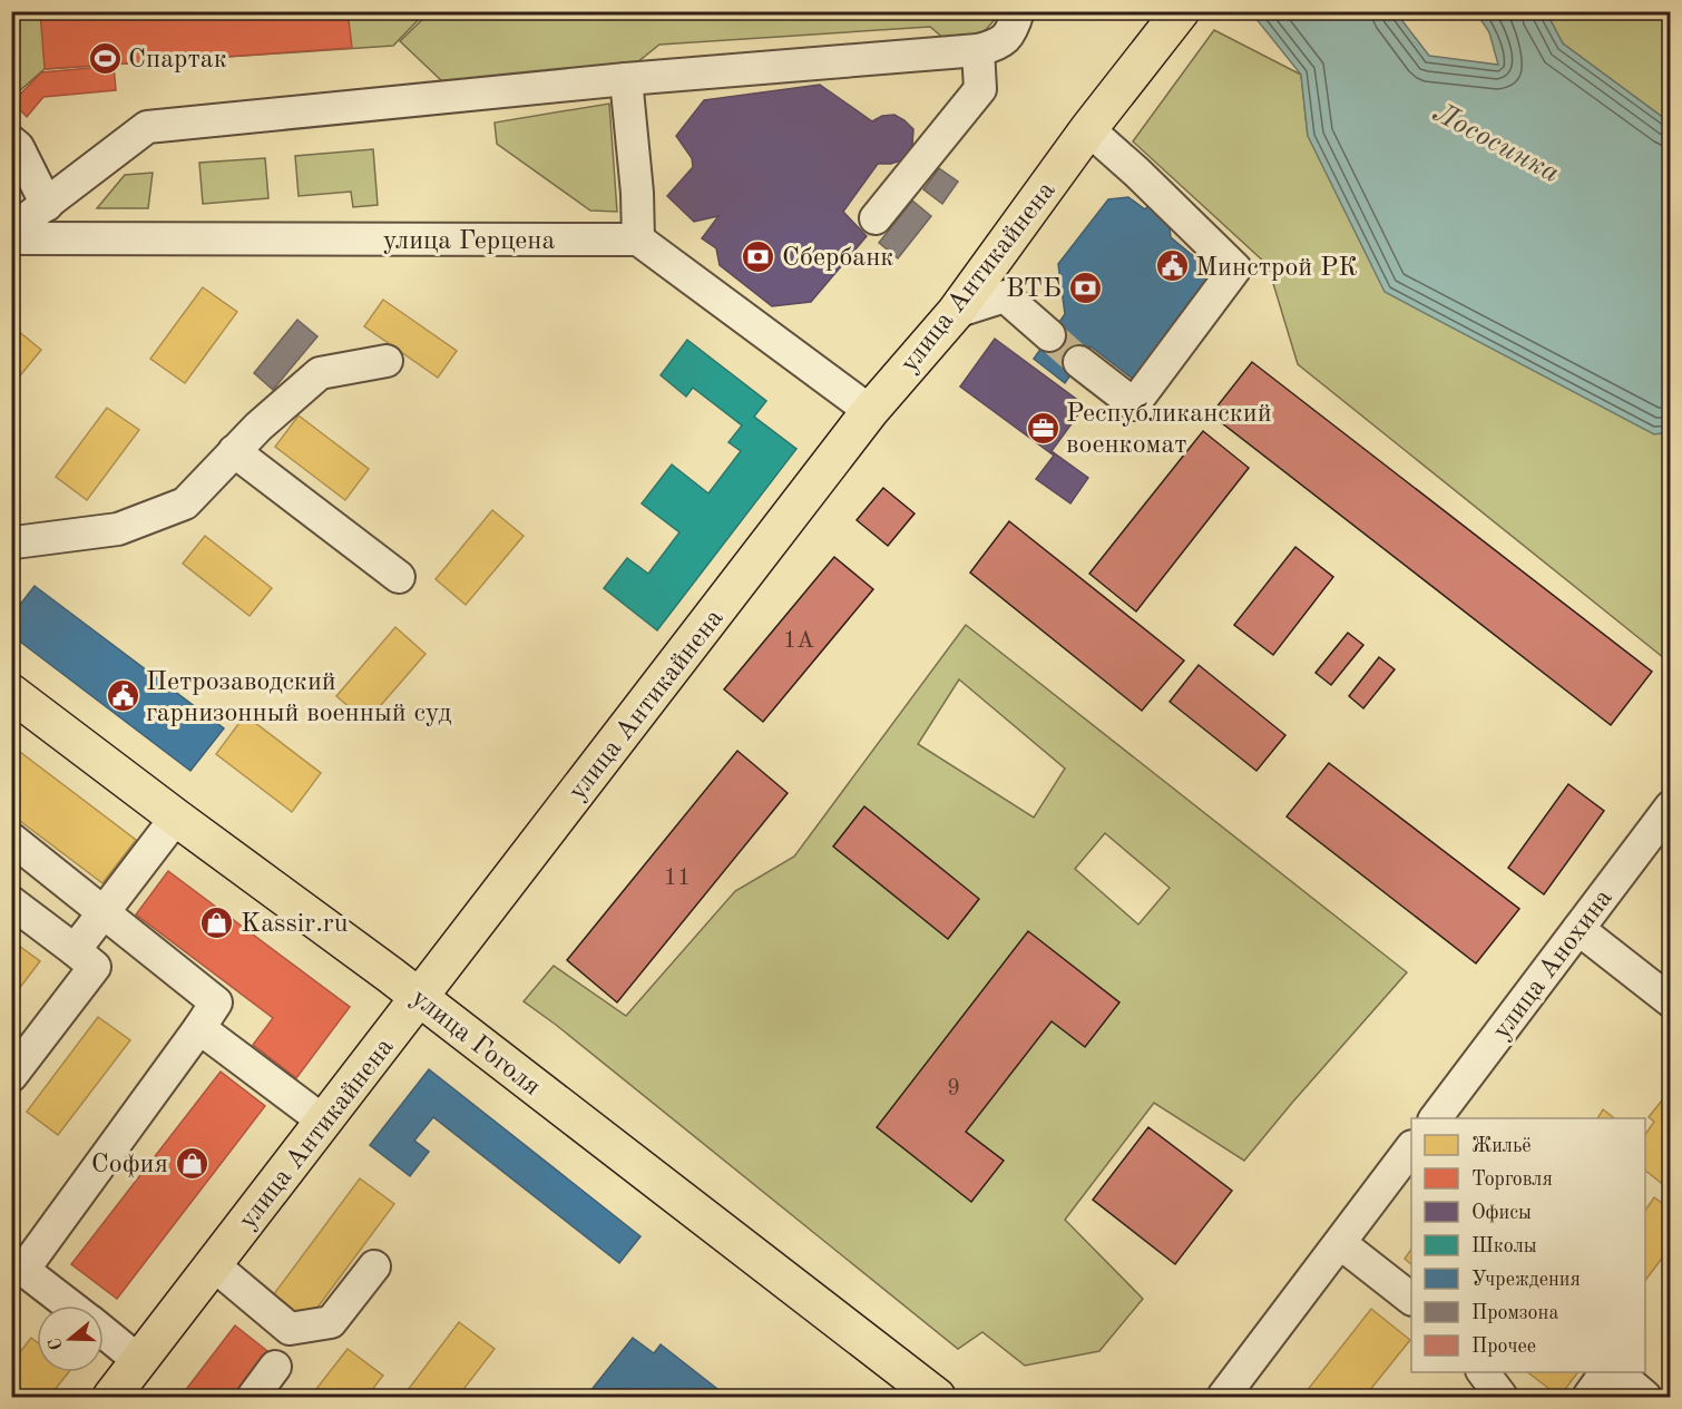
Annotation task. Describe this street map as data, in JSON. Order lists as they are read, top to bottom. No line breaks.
{"streets":{"main road":["улица Антикайнена","улица Гоголя"],"street":["улица Герцена","улица Анохина"]},"crossings":[["улица Антикайнена","улица Гоголя"]],"water":["Лососинка"],"places":{"sports":["Спартак"],"bank":["Сбербанк","ВТБ"],"public building":["Минстрой РК","Петрозаводский гарнизонный военный суд"],"office":["Республиканский военкомат"],"shop":["Kassir.ru","София"]},"house_numbers":["1А","11","9"],"legend":["Жильё","Торговля","Офисы","Школы","Учреждения","Промзона","Прочее"],"north":"left"}
